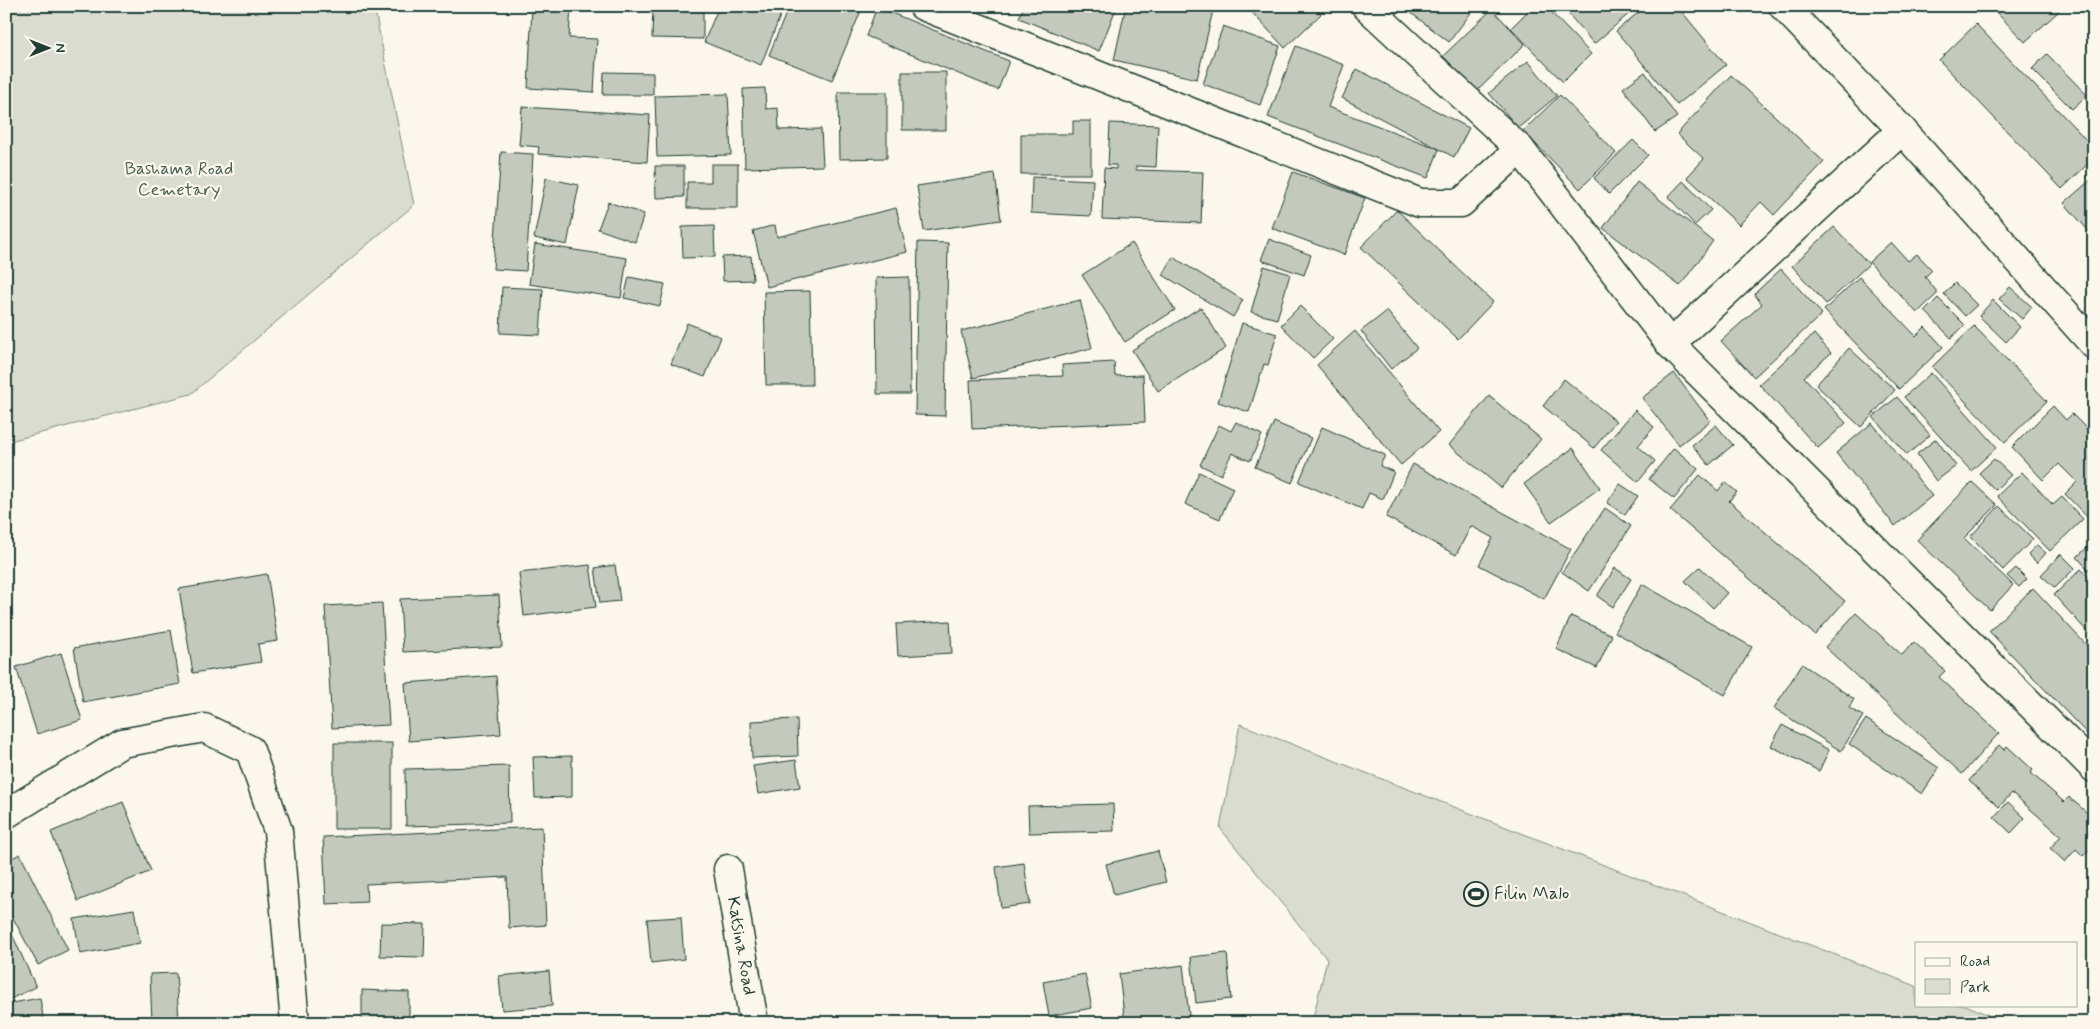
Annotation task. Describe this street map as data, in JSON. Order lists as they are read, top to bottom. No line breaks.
{"streets":{"street":["Katsina Road"]},"parks":["Bashama Road Cemetary"],"places":{"sports":["Filin Malo"]},"legend":["Road","Park"],"north":"right"}
